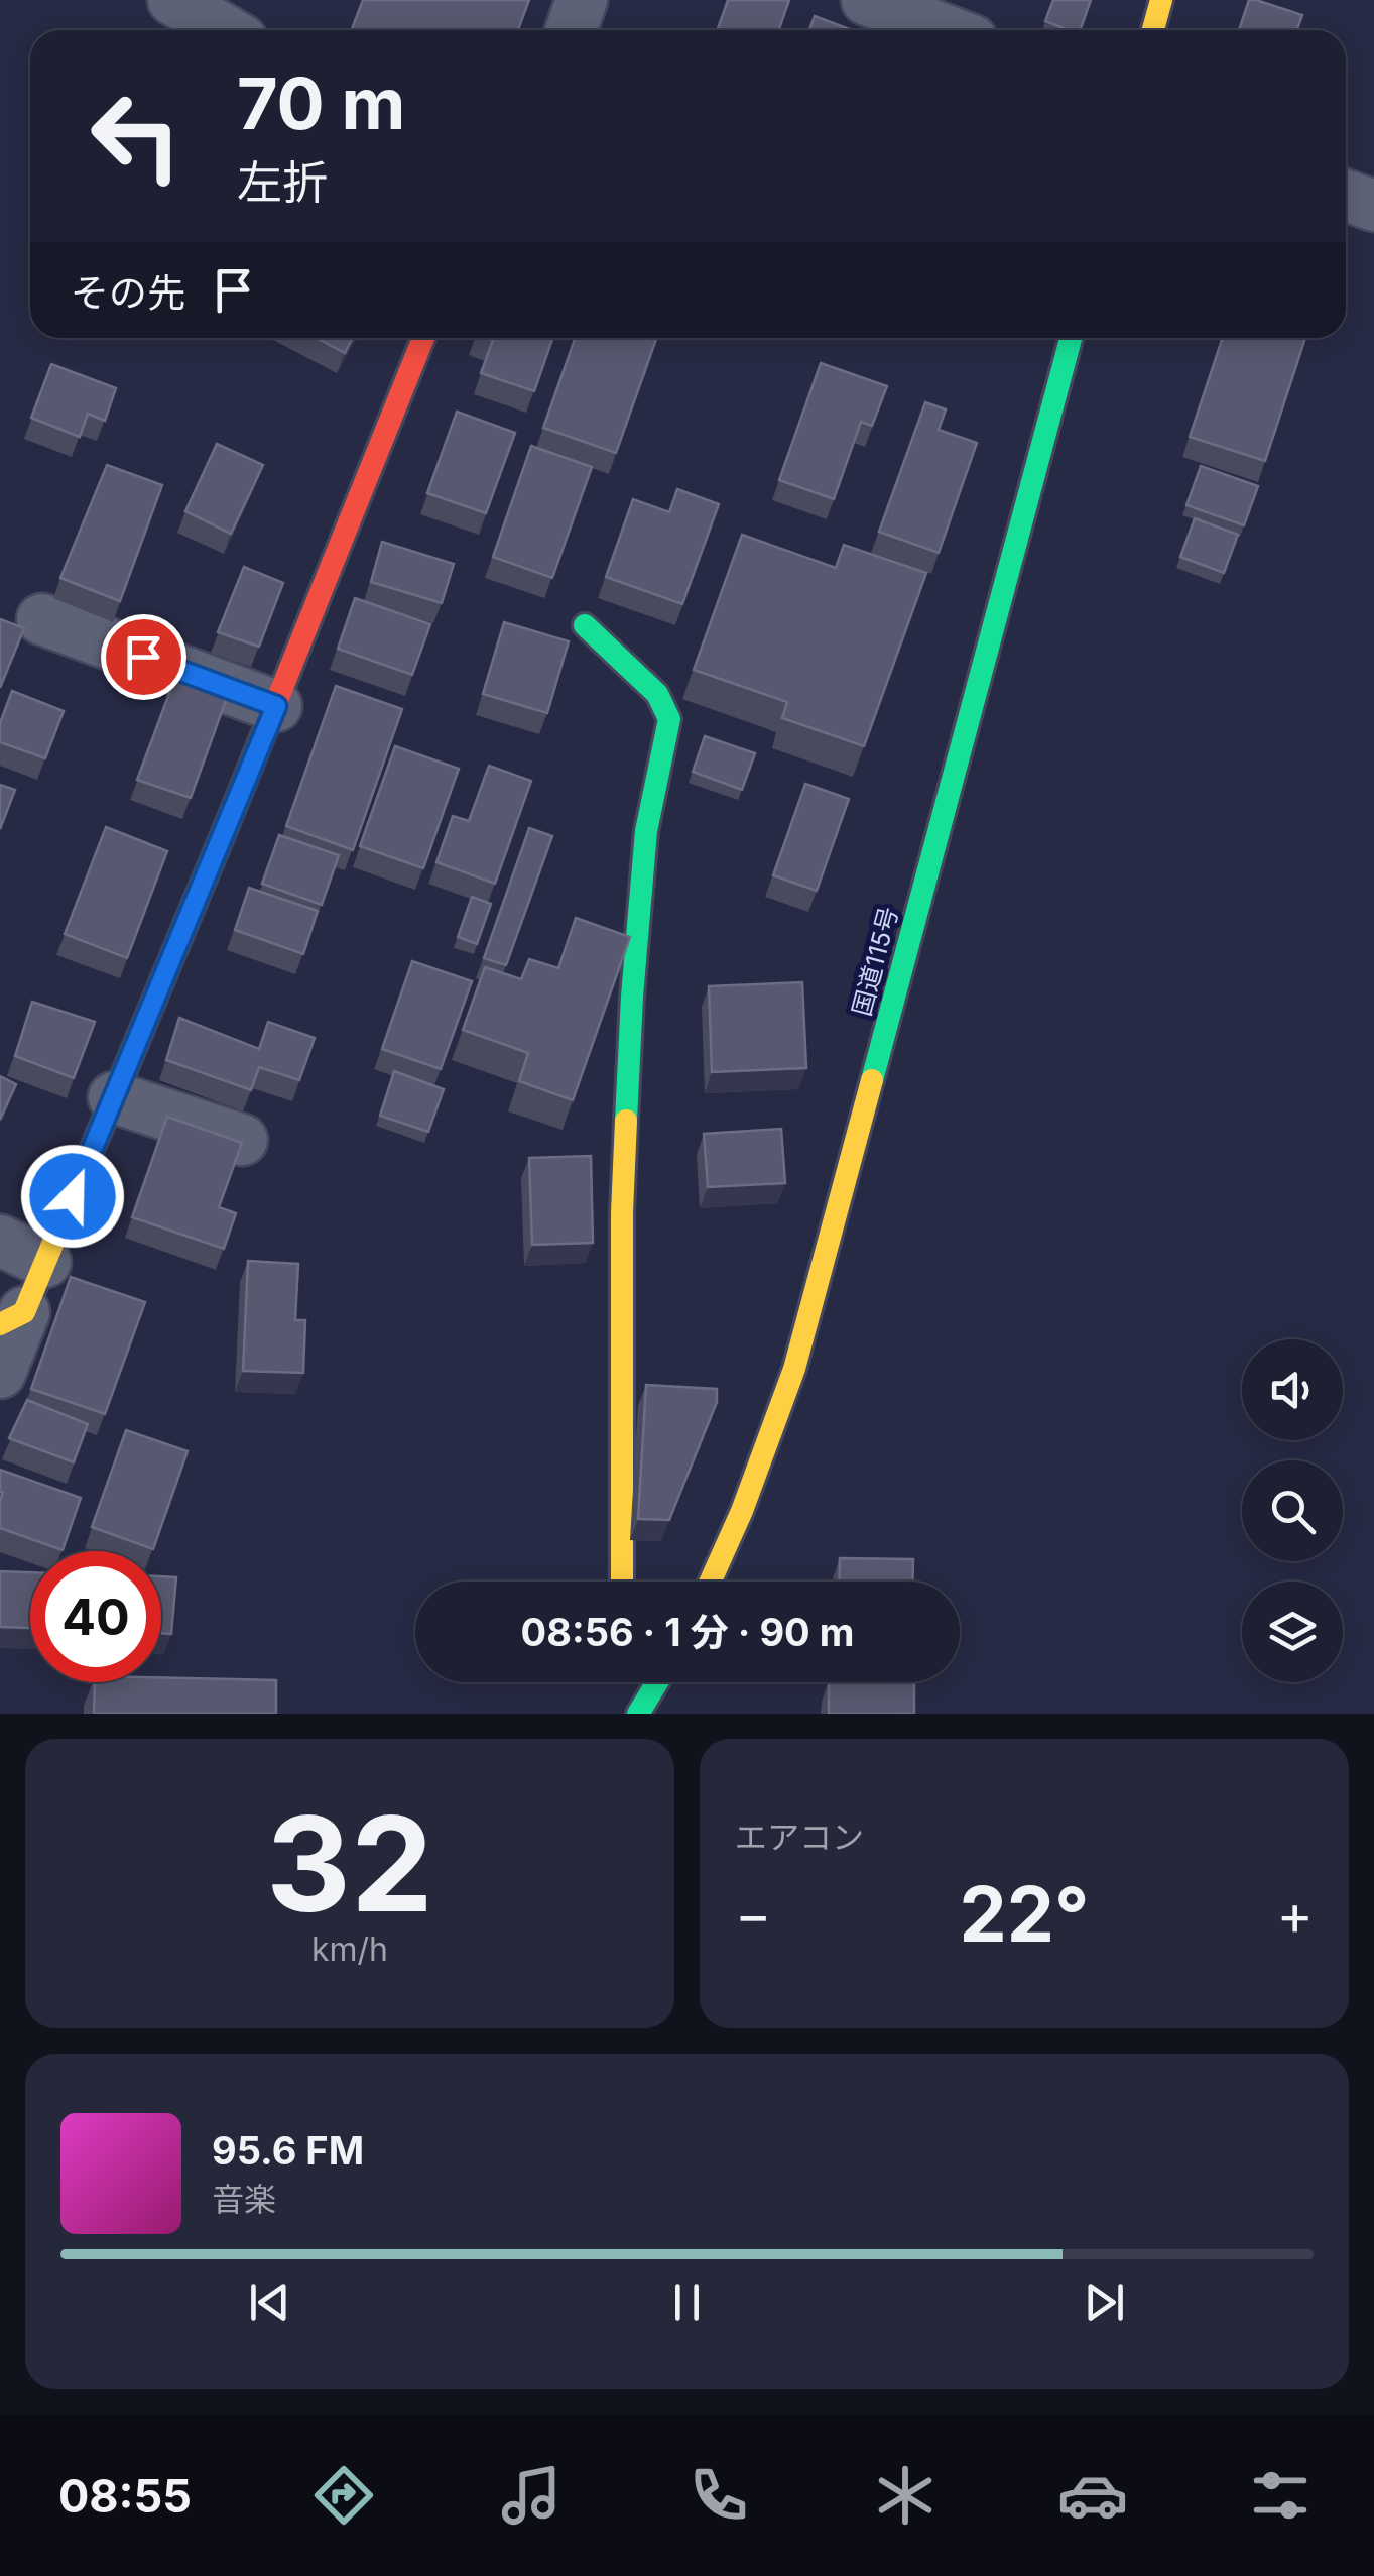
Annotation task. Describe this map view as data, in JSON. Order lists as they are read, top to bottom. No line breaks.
{"streets":{"main road":["国道115号"]},"page":{"turn":["70 m","左折"],"then":"その先","limit":"40","trip":"08:56 · 1 分 · 90 m","tile":[["32","km/h"],"エアコン"],"heat":["−","22°","+"],"song":["95.6 FM","音楽"],"tabs":"08:55"}}
